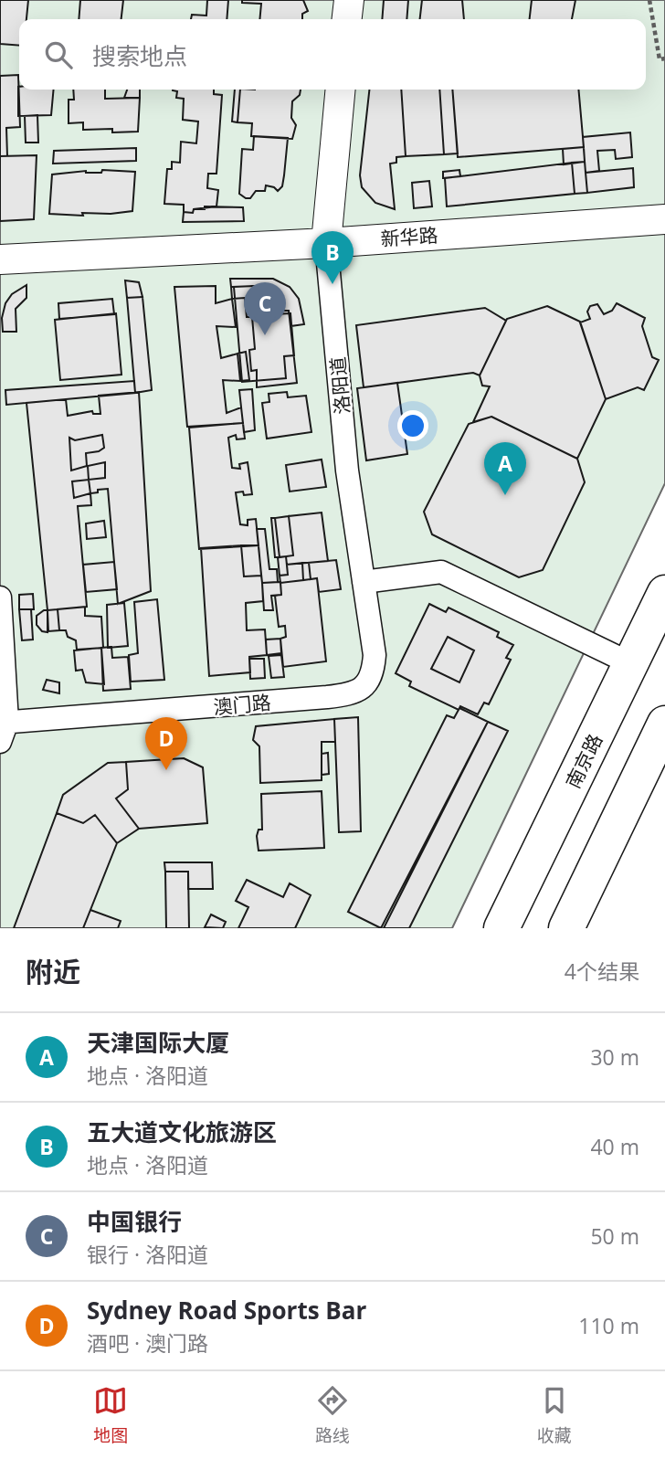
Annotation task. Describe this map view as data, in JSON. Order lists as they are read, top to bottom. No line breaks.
{"streets":{"main road":["南京路"],"street":["新华路","洛阳道","澳门路"]},"crossings":[["新华路","洛阳道"],["洛阳道","澳门路"]],"page":{"search":"搜索地点","pins":["B","C","A","D"],"heading":["附近","4个结果"],"list":[{"mark":"A","name":"天津国际大厦","note":"地点 · 洛阳道","value":"30 m"},{"mark":"B","name":"五大道文化旅游区","note":"地点 · 洛阳道","value":"40 m"},{"mark":"C","name":"中国银行","note":"银行 · 洛阳道","value":"50 m"},{"mark":"D","name":"Sydney Road Sports Bar","note":"酒吧 · 澳门路","value":"110 m"}],"nav":["地图","路线","收藏"]}}
